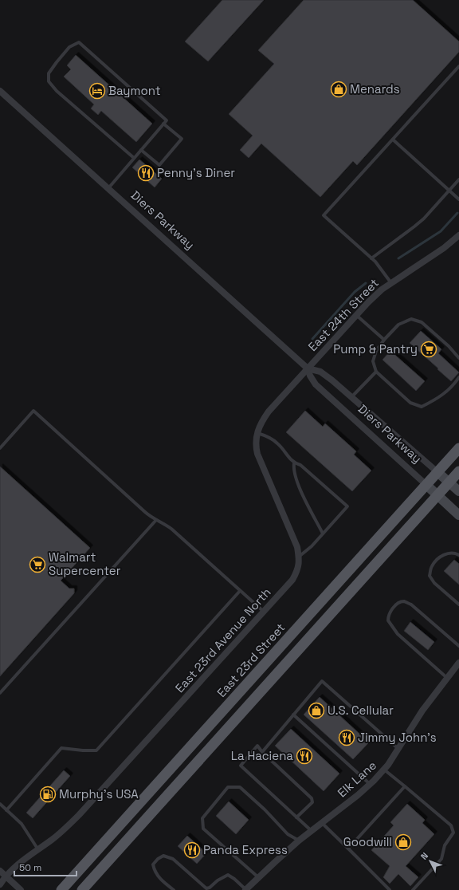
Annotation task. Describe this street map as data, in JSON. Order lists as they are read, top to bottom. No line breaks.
{"streets":{"main road":["Diers Parkway","East 23rd Street"],"street":["East 24th Street","East 23rd Avenue North","Elk Lane"]},"crossings":[["Diers Parkway","East 24th Street"],["Diers Parkway","East 23rd Avenue North"],["Diers Parkway","East 23rd Street"],["East 24th Street","East 23rd Avenue North"]],"places":{"shop":["Menards","U.S. Cellular","Goodwill"],"hotel":["Baymont"],"restaurant":["Penny's Diner","Jimmy John's","La Haciena","Panda Express"],"supermarket":["Pump & Pantry","Walmart Supercenter"],"fuel station":["Murphy's USA"]},"scale_bar":"50 m","north":"top left"}
